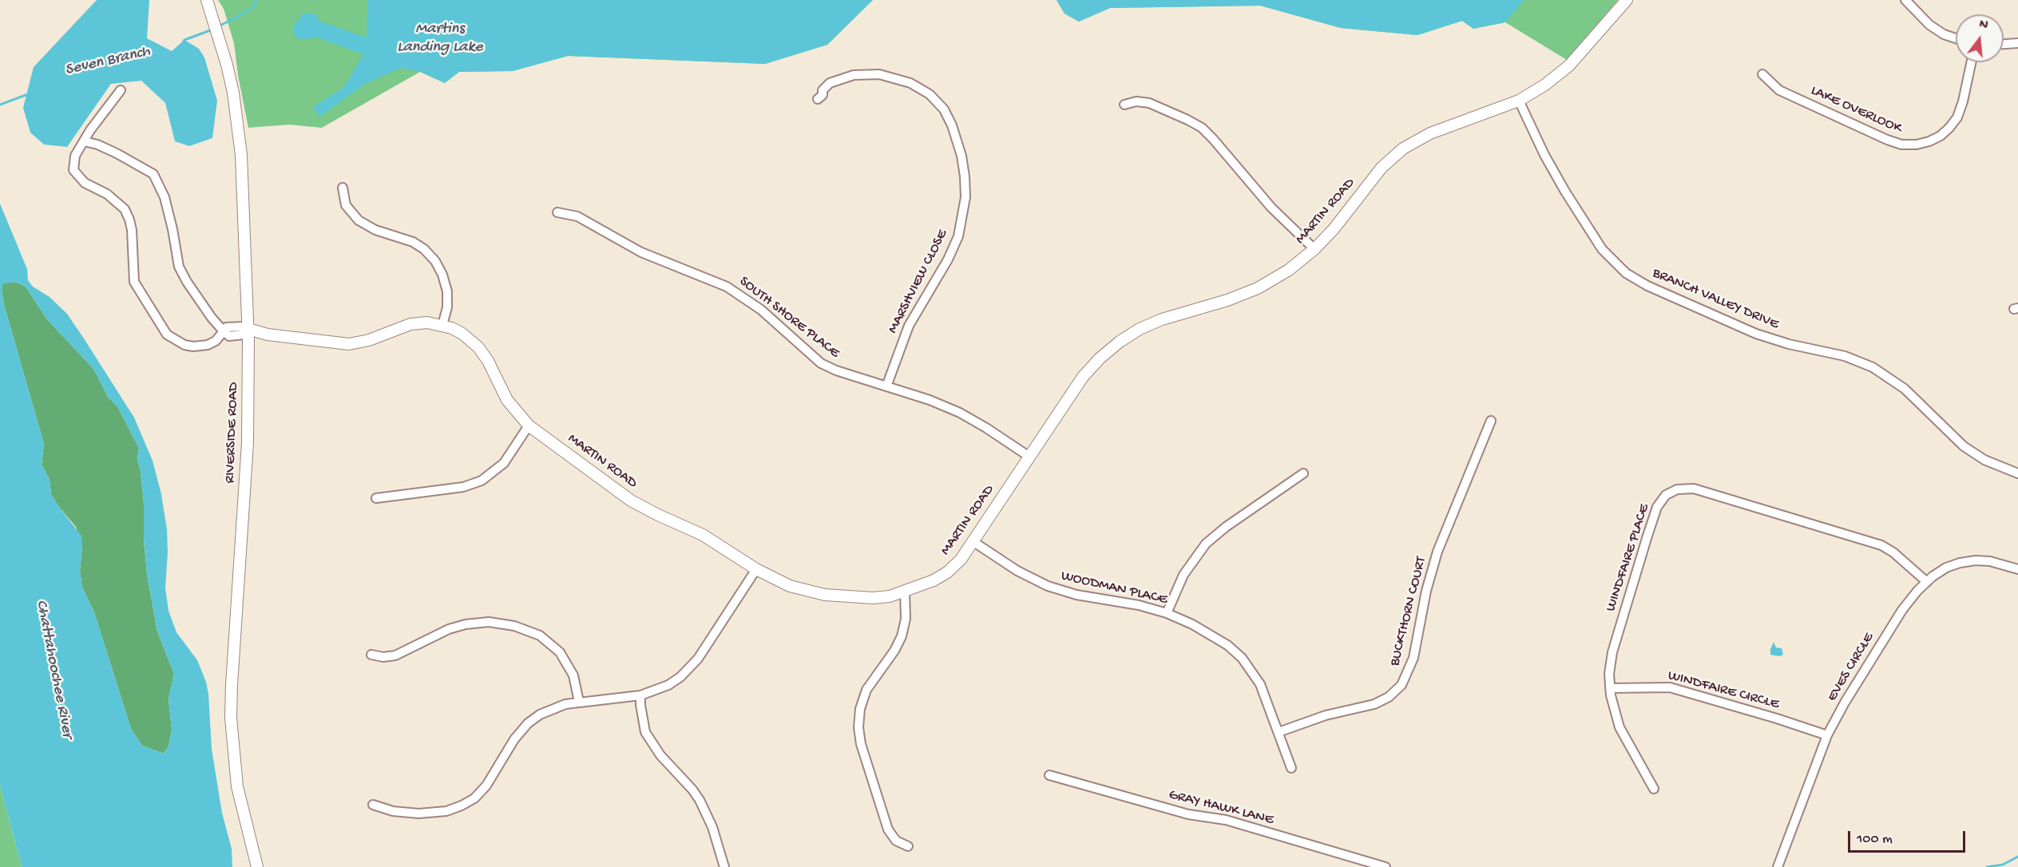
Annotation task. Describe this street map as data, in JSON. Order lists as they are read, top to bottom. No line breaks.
{"streets":{"street":["LAKE OVERLOOK","MARTIN ROAD","MARSHVIEW CLOSE","BRANCH VALLEY DRIVE","SOUTH SHORE PLACE","RIVERSIDE ROAD","WINDFAIRE PLACE","WOODMAN PLACE","BUCKTHORN COURT","EVES CIRCLE","WINDFAIRE CIRCLE","GRAY HAWK LANE"]},"crossings":[["MARTIN ROAD","BRANCH VALLEY DRIVE"],["MARTIN ROAD","SOUTH SHORE PLACE"],["MARTIN ROAD","RIVERSIDE ROAD"],["MARTIN ROAD","WOODMAN PLACE"],["MARSHVIEW CLOSE","SOUTH SHORE PLACE"],["WINDFAIRE PLACE","EVES CIRCLE"],["WINDFAIRE PLACE","WINDFAIRE CIRCLE"],["WOODMAN PLACE","BUCKTHORN COURT"],["EVES CIRCLE","WINDFAIRE CIRCLE"]],"water":["Martins Landing Lake","Seven Branch","Chattahoochee River"],"scale_bar":"100 m","north":"top"}
